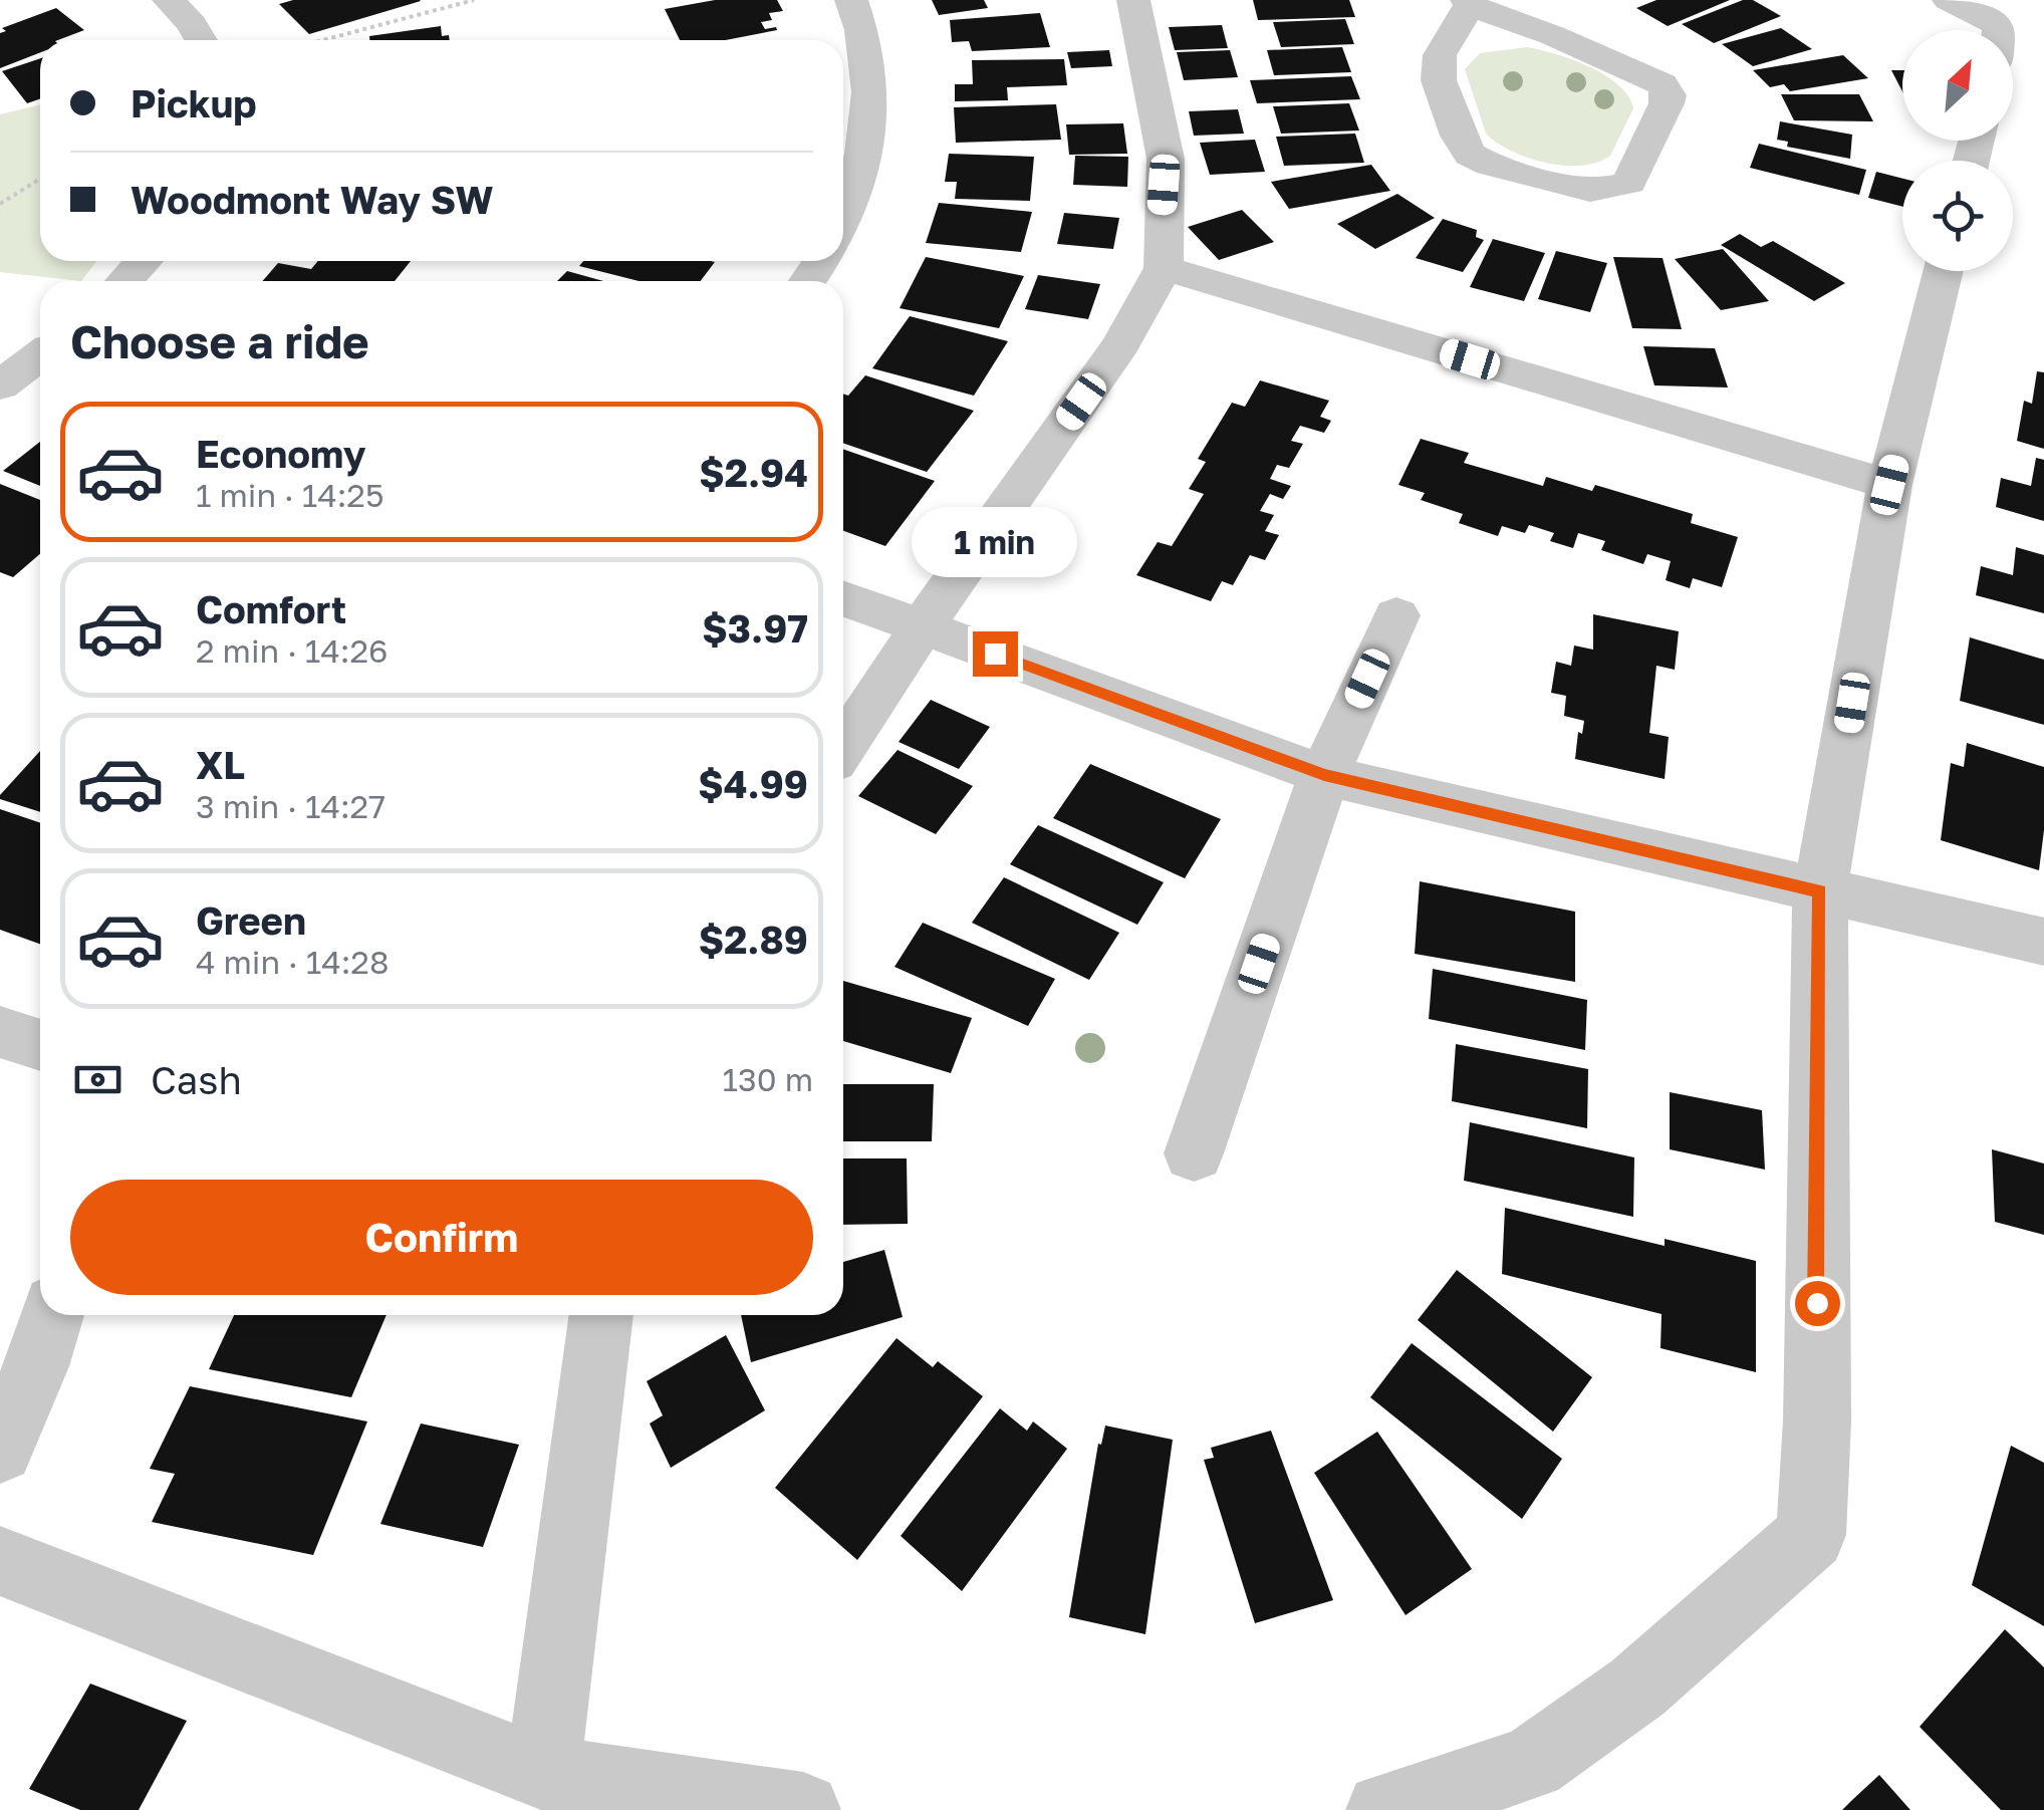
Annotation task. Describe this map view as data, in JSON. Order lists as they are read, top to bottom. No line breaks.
{"north":"top right","page":{"banner":["Pickup","Woodmont Way SW"],"heading":"Choose a ride","list":[{"name":"Economy","note":"1 min · 14:25","value":"$2.94"},{"name":"Comfort","note":"2 min · 14:26","value":"$3.97"},{"name":"XL","note":"3 min · 14:27","value":"$4.99"},{"name":"Green","note":"4 min · 14:28","value":"$2.89"}],"bubble":"1 min","pay":["Cash","130 m"],"buttons":"Confirm"}}
